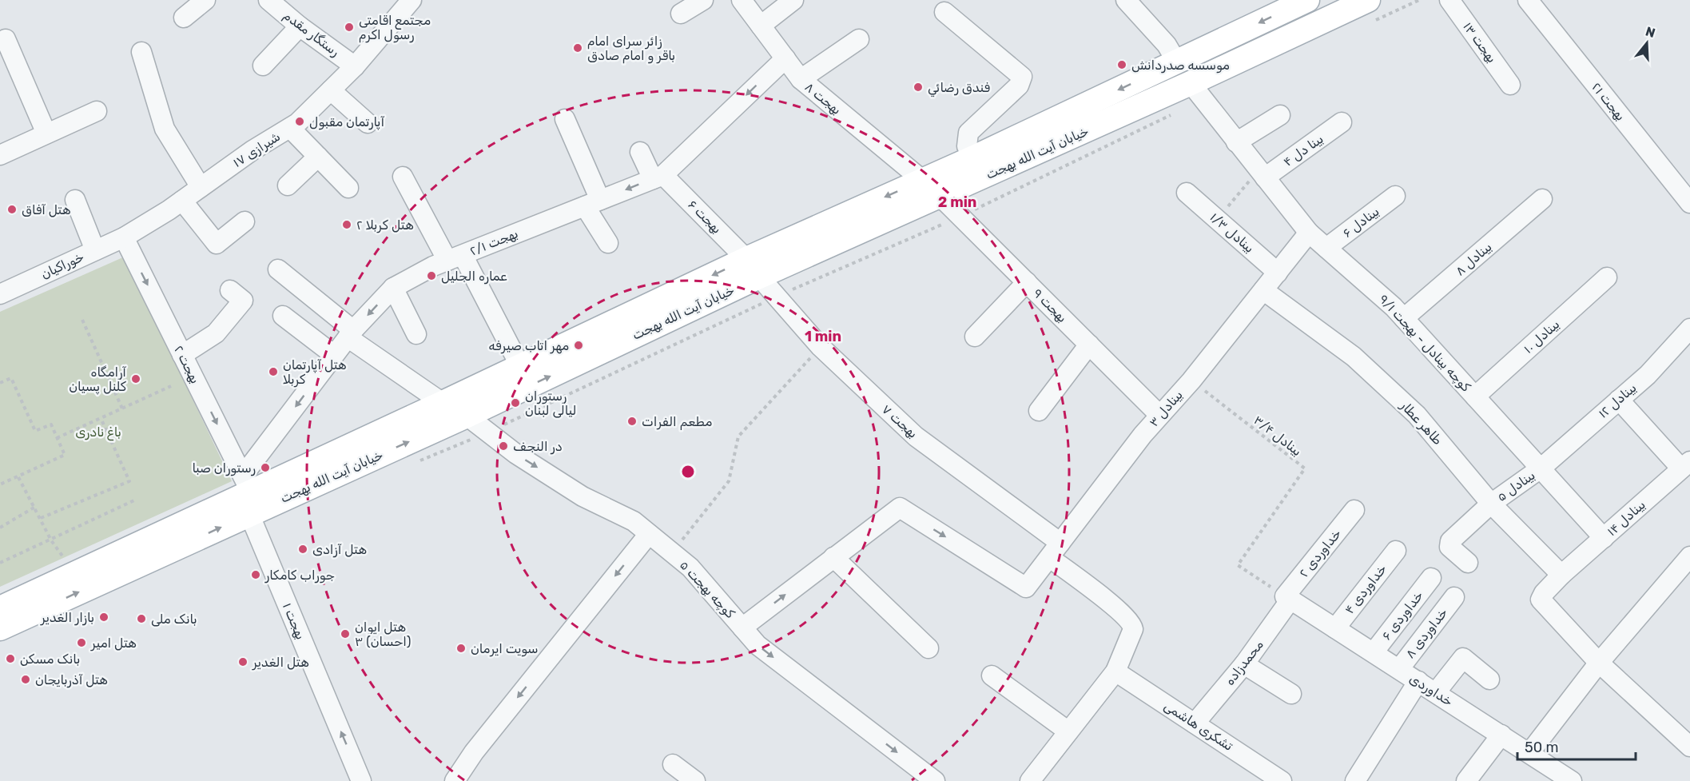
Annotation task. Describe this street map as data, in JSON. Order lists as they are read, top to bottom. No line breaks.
{"streets":{"main road":["خیابان آیت الله بهجت"],"street":["رستگار مقدم","بهجت ۱۳","بهجت ۸","بهجت ۲۱","شیرازی ۱۷","بینا دل ۴","بهجت ۶","بینادل ۶","بینادل ۱/۳","بهجت ۲/۱","بینادل ۸","خوراکیان","بهجت ۹","بینادل ۱۰","کوچه بینادل - بهجت ۹/۱","بهجت ۲","بینادل ۱۲","بینادل ۳","بهجت ۷","طاهر عطار","بینادل ۵","بینادل ۱۴","خداوردی ۲","کوچه بهجت ۵","خداوردی ۴","خداوردی ۶","بهجت ۱","خداوردی ۸","محمدزاده","خداوردی","تشکری هاشمی"],"path":["بینادل ۳/۴"]},"crossings":[["رستگار مقدم","شیرازی ۱۷"],["بهجت ۸","خیابان آیت الله بهجت"],["بهجت ۸","بهجت ۲/۱"],["شیرازی ۱۷","خوراکیان"],["شیرازی ۱۷","بهجت ۲"],["بینا دل ۴","کوچه بینادل - بهجت ۹/۱"],["خیابان آیت الله بهجت","بهجت ۶"],["خیابان آیت الله بهجت","بهجت ۲/۱"],["خیابان آیت الله بهجت","بهجت ۹"],["خیابان آیت الله بهجت","کوچه بینادل - بهجت ۹/۱"],["خیابان آیت الله بهجت","بهجت ۲"],["خیابان آیت الله بهجت","بهجت ۷"],["خیابان آیت الله بهجت","کوچه بهجت ۵"],["خیابان آیت الله بهجت","بهجت ۱"],["بهجت ۶","بهجت ۲/۱"],["بهجت ۶","بهجت ۷"],["بینادل ۶","کوچه بینادل - بهجت ۹/۱"],["بینادل ۱/۳","بینادل ۳"],["بهجت ۲/۱","بهجت ۲"],["بهجت ۲/۱","بهجت ۱"],["بینادل ۸","کوچه بینادل - بهجت ۹/۱"],["خوراکیان","بهجت ۲"],["بهجت ۹","بینادل ۳"],["بینادل ۱۰","کوچه بینادل - بهجت ۹/۱"],["کوچه بینادل - بهجت ۹/۱","بینادل ۱۲"],["کوچه بینادل - بهجت ۹/۱","بینادل ۳"],["کوچه بینادل - بهجت ۹/۱","بینادل ۵"],["کوچه بینادل - بهجت ۹/۱","بینادل ۱۴"],["بهجت ۲","بهجت ۱"],["بینادل ۱۲","بینادل ۵"],["بینادل ۳","بهجت ۷"],["بینادل ۳","طاهر عطار"],["بینادل ۳","بینادل ۳/۴"],["بهجت ۷","تشکری هاشمی"],["طاهر عطار","بینادل ۵"],["طاهر عطار","بینادل ۱۴"],["بینادل ۳/۴","خداوردی ۲"],["بینادل ۳/۴","محمدزاده"],["بینادل ۳/۴","خداوردی"],["خداوردی ۲","محمدزاده"],["خداوردی ۲","خداوردی"],["خداوردی ۴","خداوردی"],["خداوردی ۶","خداوردی"],["خداوردی ۸","خداوردی"],["محمدزاده","خداوردی"],["محمدزاده","تشکری هاشمی"]],"one_way":["بهجت ۲/۱","بهجت ۱"],"parks":["باغ نادری"],"places":["مجتمع اقامتی رسول اکرم","زائر سرای امام باقر و امام صادق","موسسه صدردانش","فندق رضائي","آپارتمان مقبول","هتل آفاق","هتل کربلا ۲","عماره الجلیل","مهر اتاب صيرفه","هتل آپارتمان کربلا","آرامگاه کلنل پسیان","رستوران لیالی لبنان","مطعم الفرات","در النجف","رستوران صبا","هتل آزادی","جوراب کامکار","بازار الغدير","بانک ملی","هتل ایوان ۳ (احسان)","هتل امیر","سویت ایرمان","بانک مسکن","هتل الغدیر","هتل آذربایجان"],"scale_bar":"50 m","north":"top","rings":["2 min","1 min"]}
